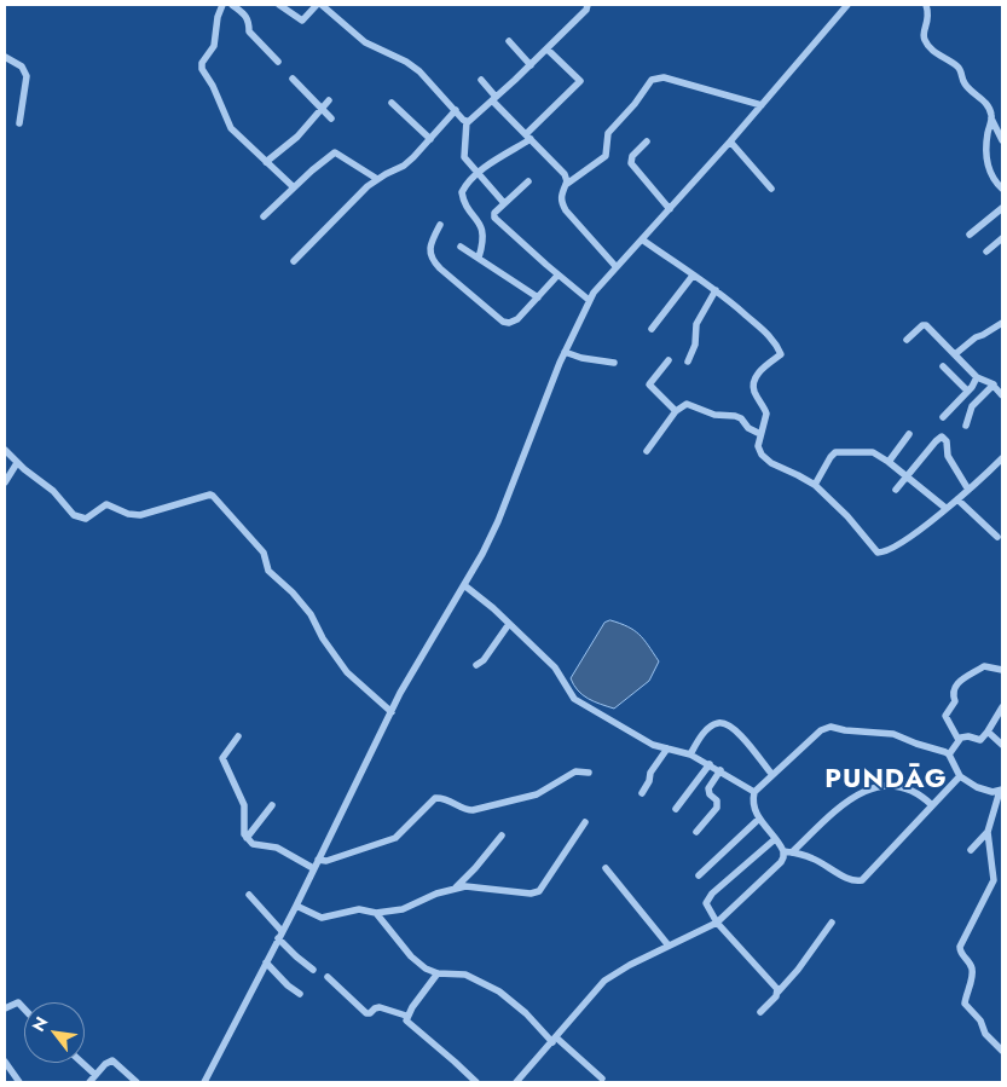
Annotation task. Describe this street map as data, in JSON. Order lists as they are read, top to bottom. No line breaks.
{"districts":["PUNDĀG"],"north":"top left"}
